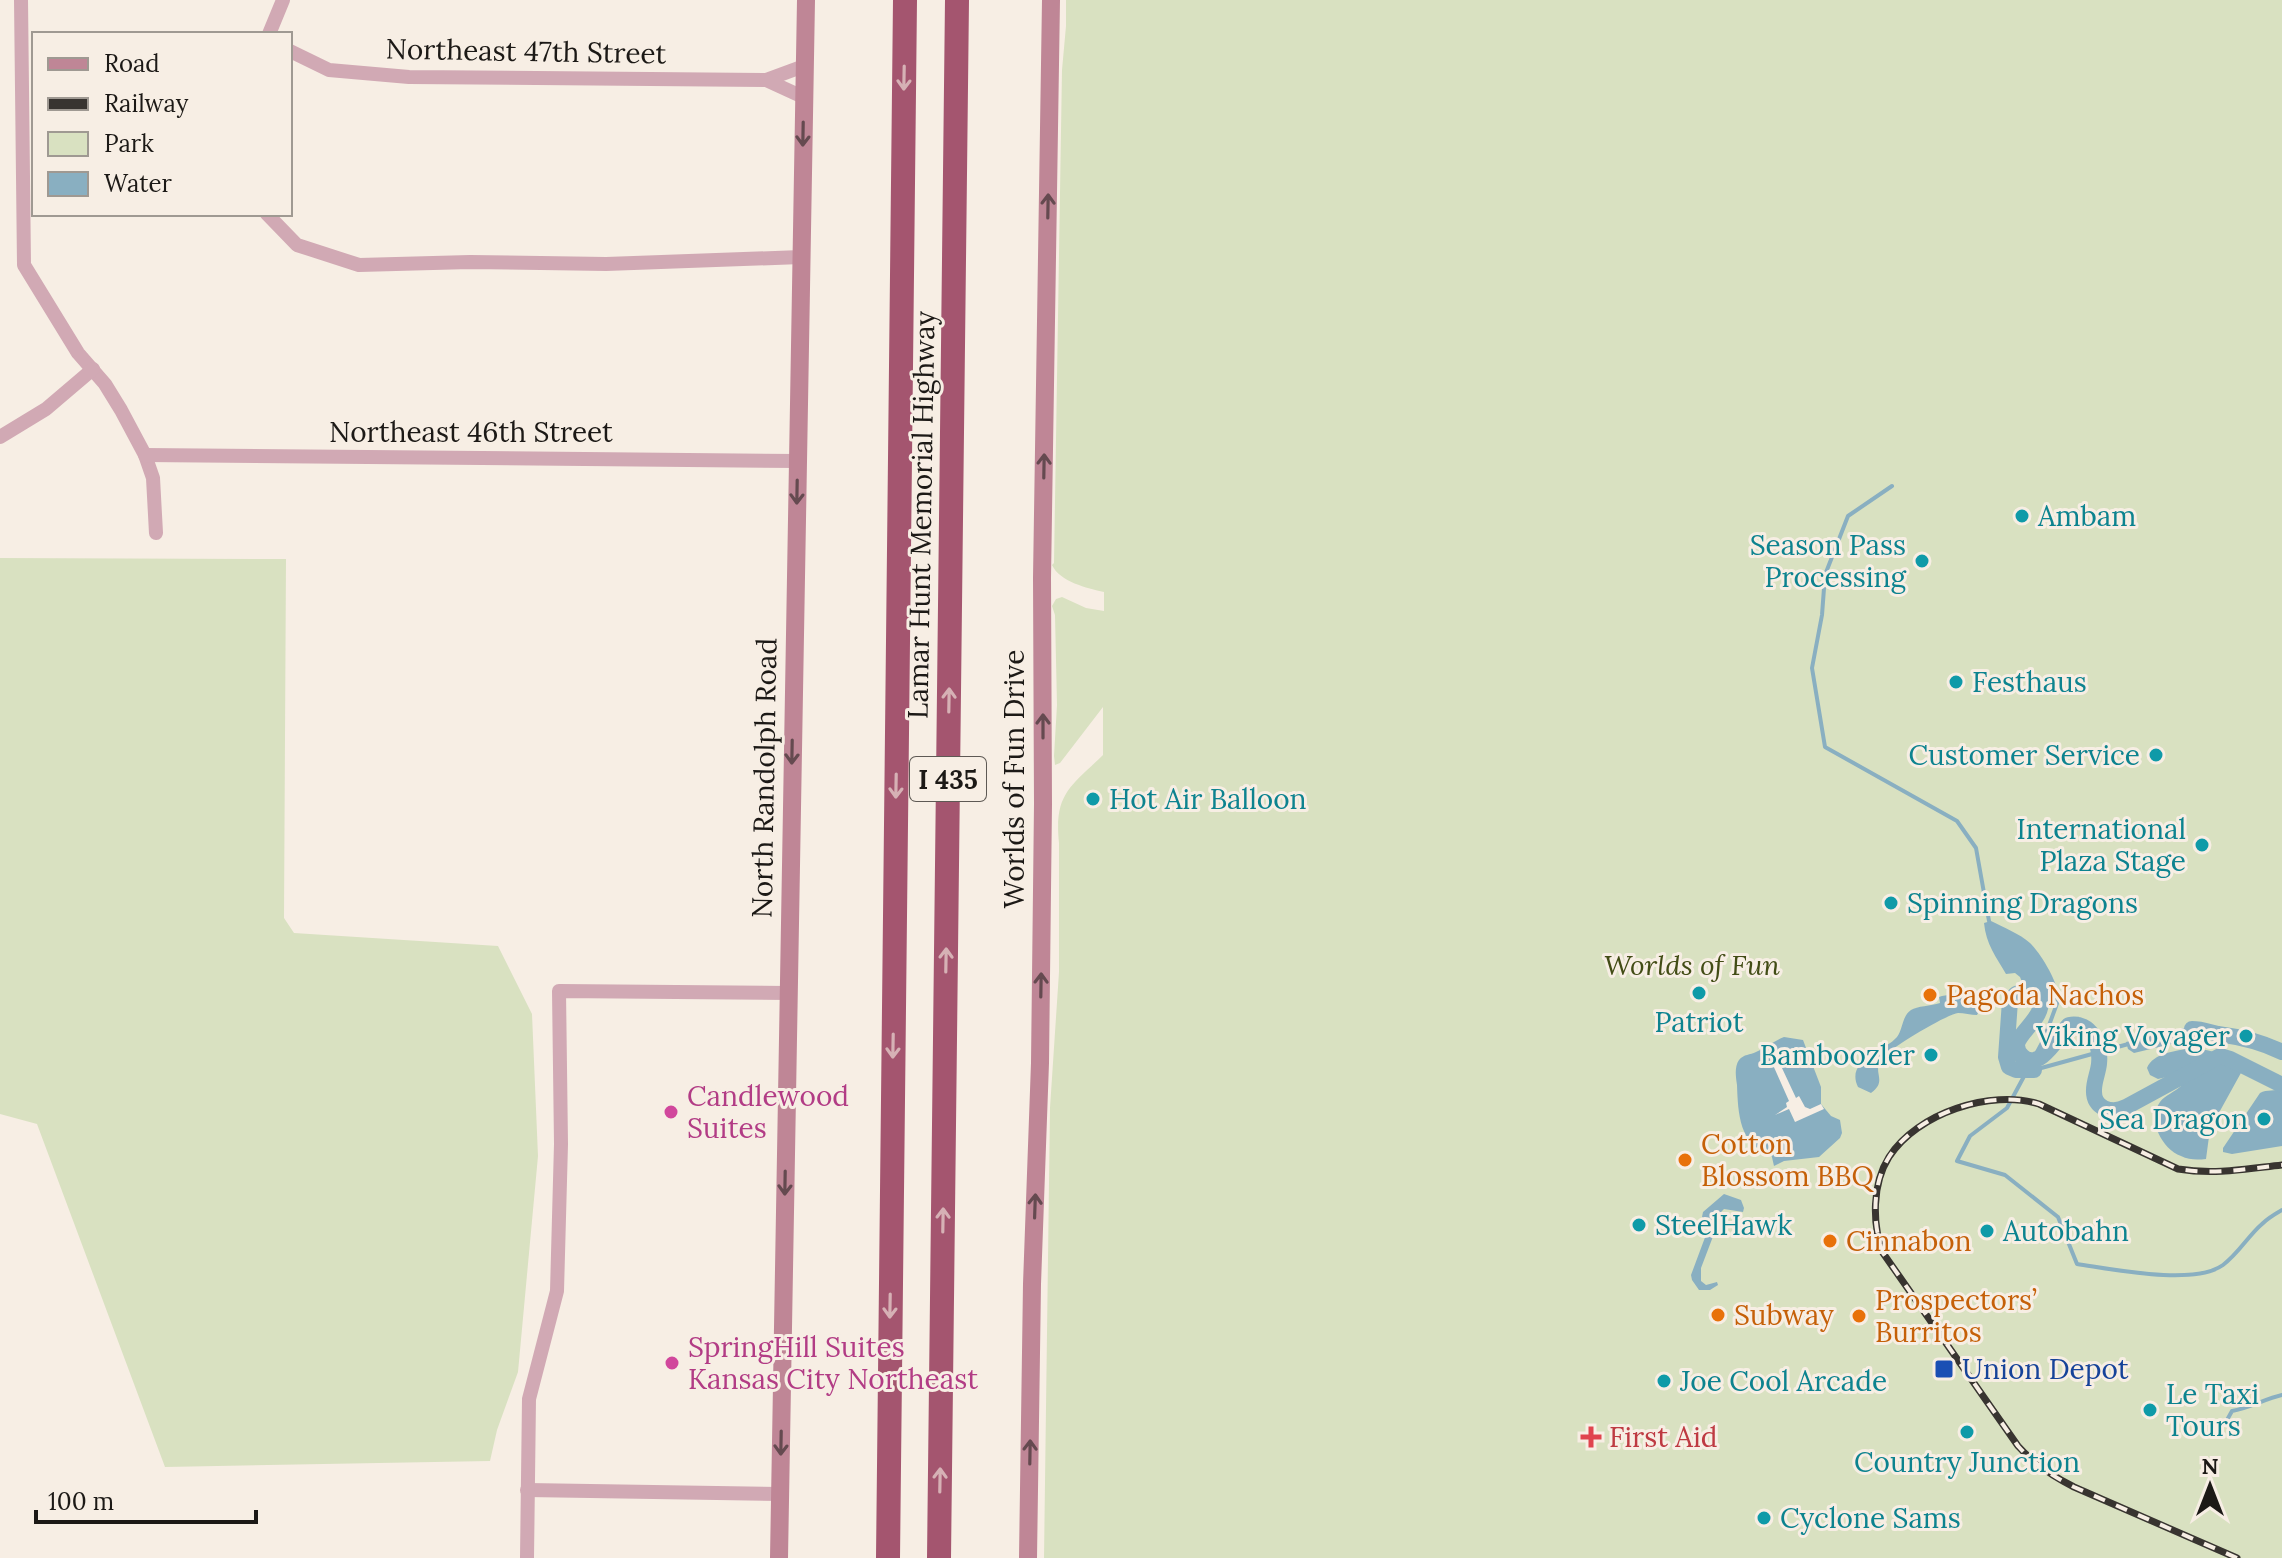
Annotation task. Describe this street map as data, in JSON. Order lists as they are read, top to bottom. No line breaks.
{"streets":{"highway":["Lamar Hunt Memorial Highway","I 435"],"main road":["North Randolph Road","Worlds of Fun Drive"],"street":["Northeast 47th Street","Northeast 46th Street"]},"crossings":[["Northeast 47th Street","North Randolph Road"],["Northeast 46th Street","North Randolph Road"]],"one_way":["North Randolph Road","Worlds of Fun Drive"],"parks":["Worlds of Fun"],"places":{"other":["Ambam","Season Pass Processing","Festhaus","Customer Service","Hot Air Balloon","International Plaza Stage","Spinning Dragons","Patriot","Pagoda Nachos","Viking Voyager","Bamboozler","Candlewood Suites","Sea Dragon","Cotton Blossom BBQ","SteelHawk","Autobahn","Cinnabon","Subway","Prospectors’ Burritos","SpringHill Suites Kansas City Northeast","Joe Cool Arcade","Le Taxi Tours","Country Junction","Cyclone Sams"],"transit":["Union Depot"],"health":["First Aid"]},"legend":["Road","Railway","Park","Water"],"scale_bar":"100 m","north":"top"}
